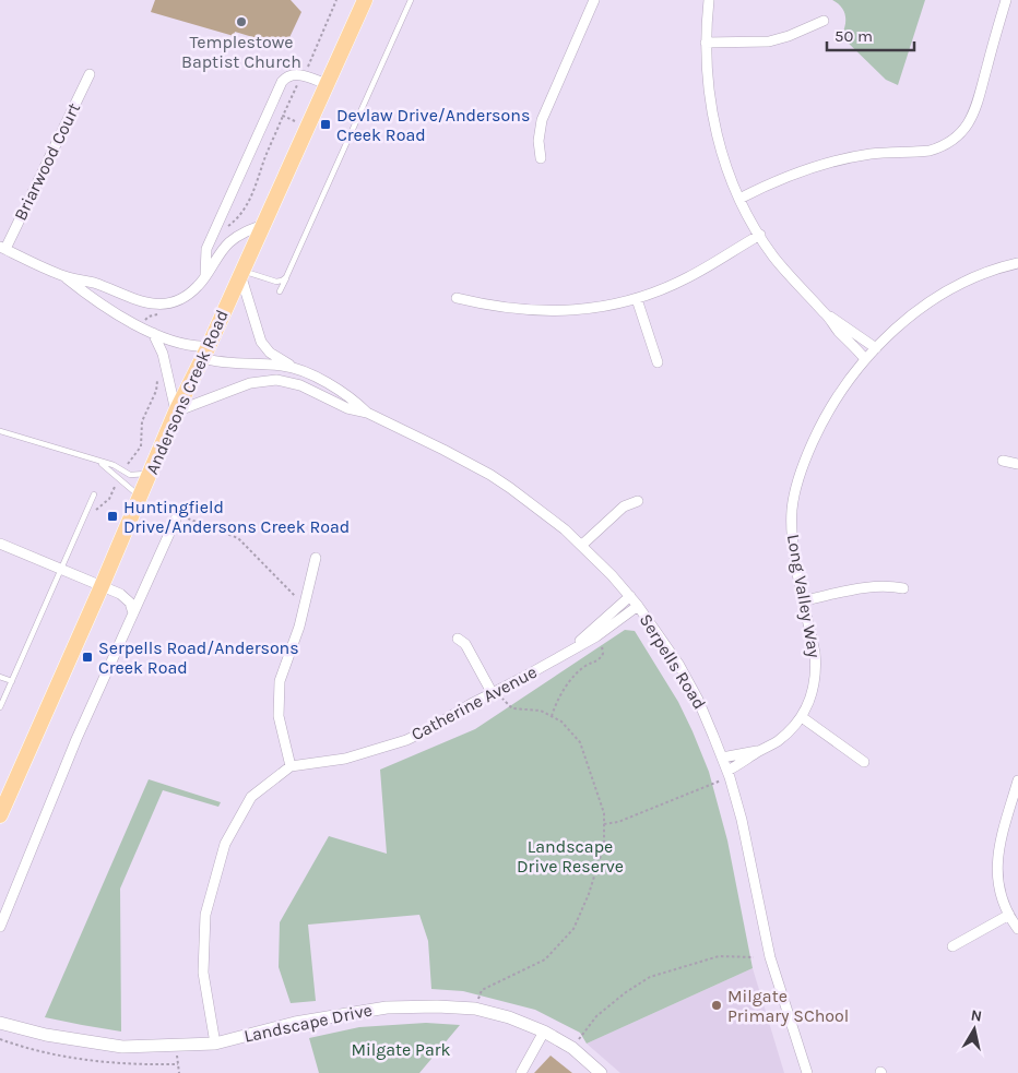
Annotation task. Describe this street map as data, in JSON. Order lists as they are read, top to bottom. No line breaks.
{"streets":{"main road":["Andersons Creek Road"],"street":["Briarwood Court","Long Valley Way","Serpells Road","Catherine Avenue","Landscape Drive"]},"crossings":[["Briarwood Court","Serpells Road"],["Andersons Creek Road","Serpells Road"],["Long Valley Way","Serpells Road"],["Serpells Road","Catherine Avenue"],["Catherine Avenue","Landscape Drive"]],"parks":["Landscape Drive Reserve","Milgate Park"],"places":{"other":["Templestowe Baptist Church","Milgate Primary SChool"],"transit":["Devlaw Drive/Andersons Creek Road","Huntingfield Drive/Andersons Creek Road","Serpells Road/Andersons Creek Road"]},"scale_bar":"50 m","north":"top"}
